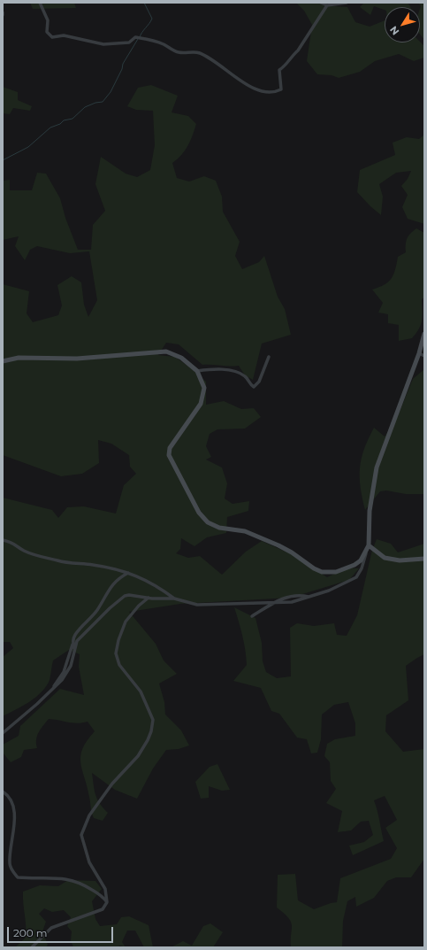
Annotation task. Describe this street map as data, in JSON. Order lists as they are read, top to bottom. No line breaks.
{"scale_bar":"200 m","north":"bottom left"}
